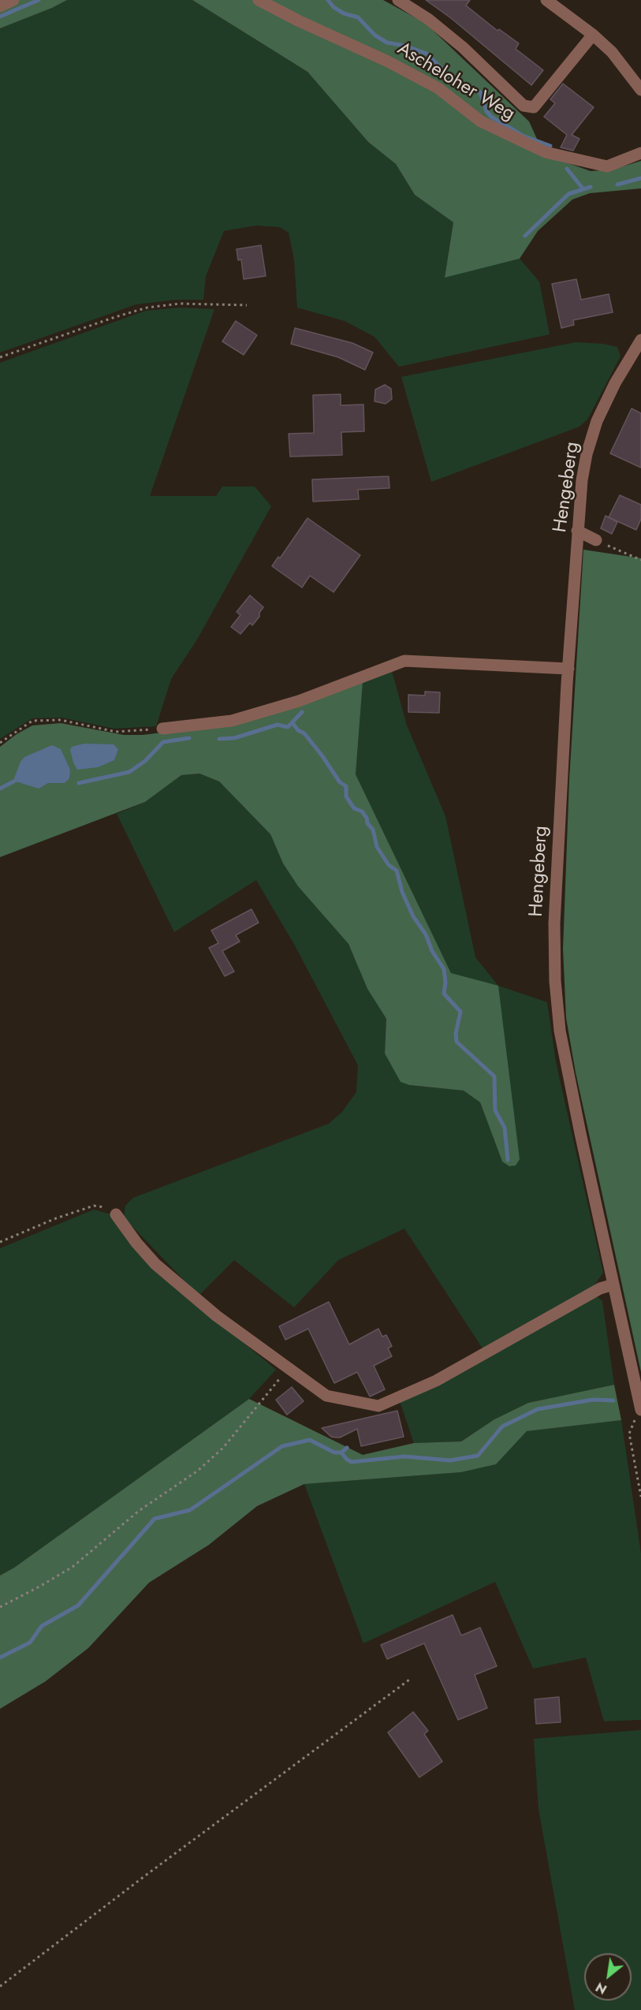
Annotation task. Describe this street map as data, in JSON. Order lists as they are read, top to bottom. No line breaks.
{"streets":{"street":["Ascheloher Weg","Hengeberg"]},"north":"bottom left"}
